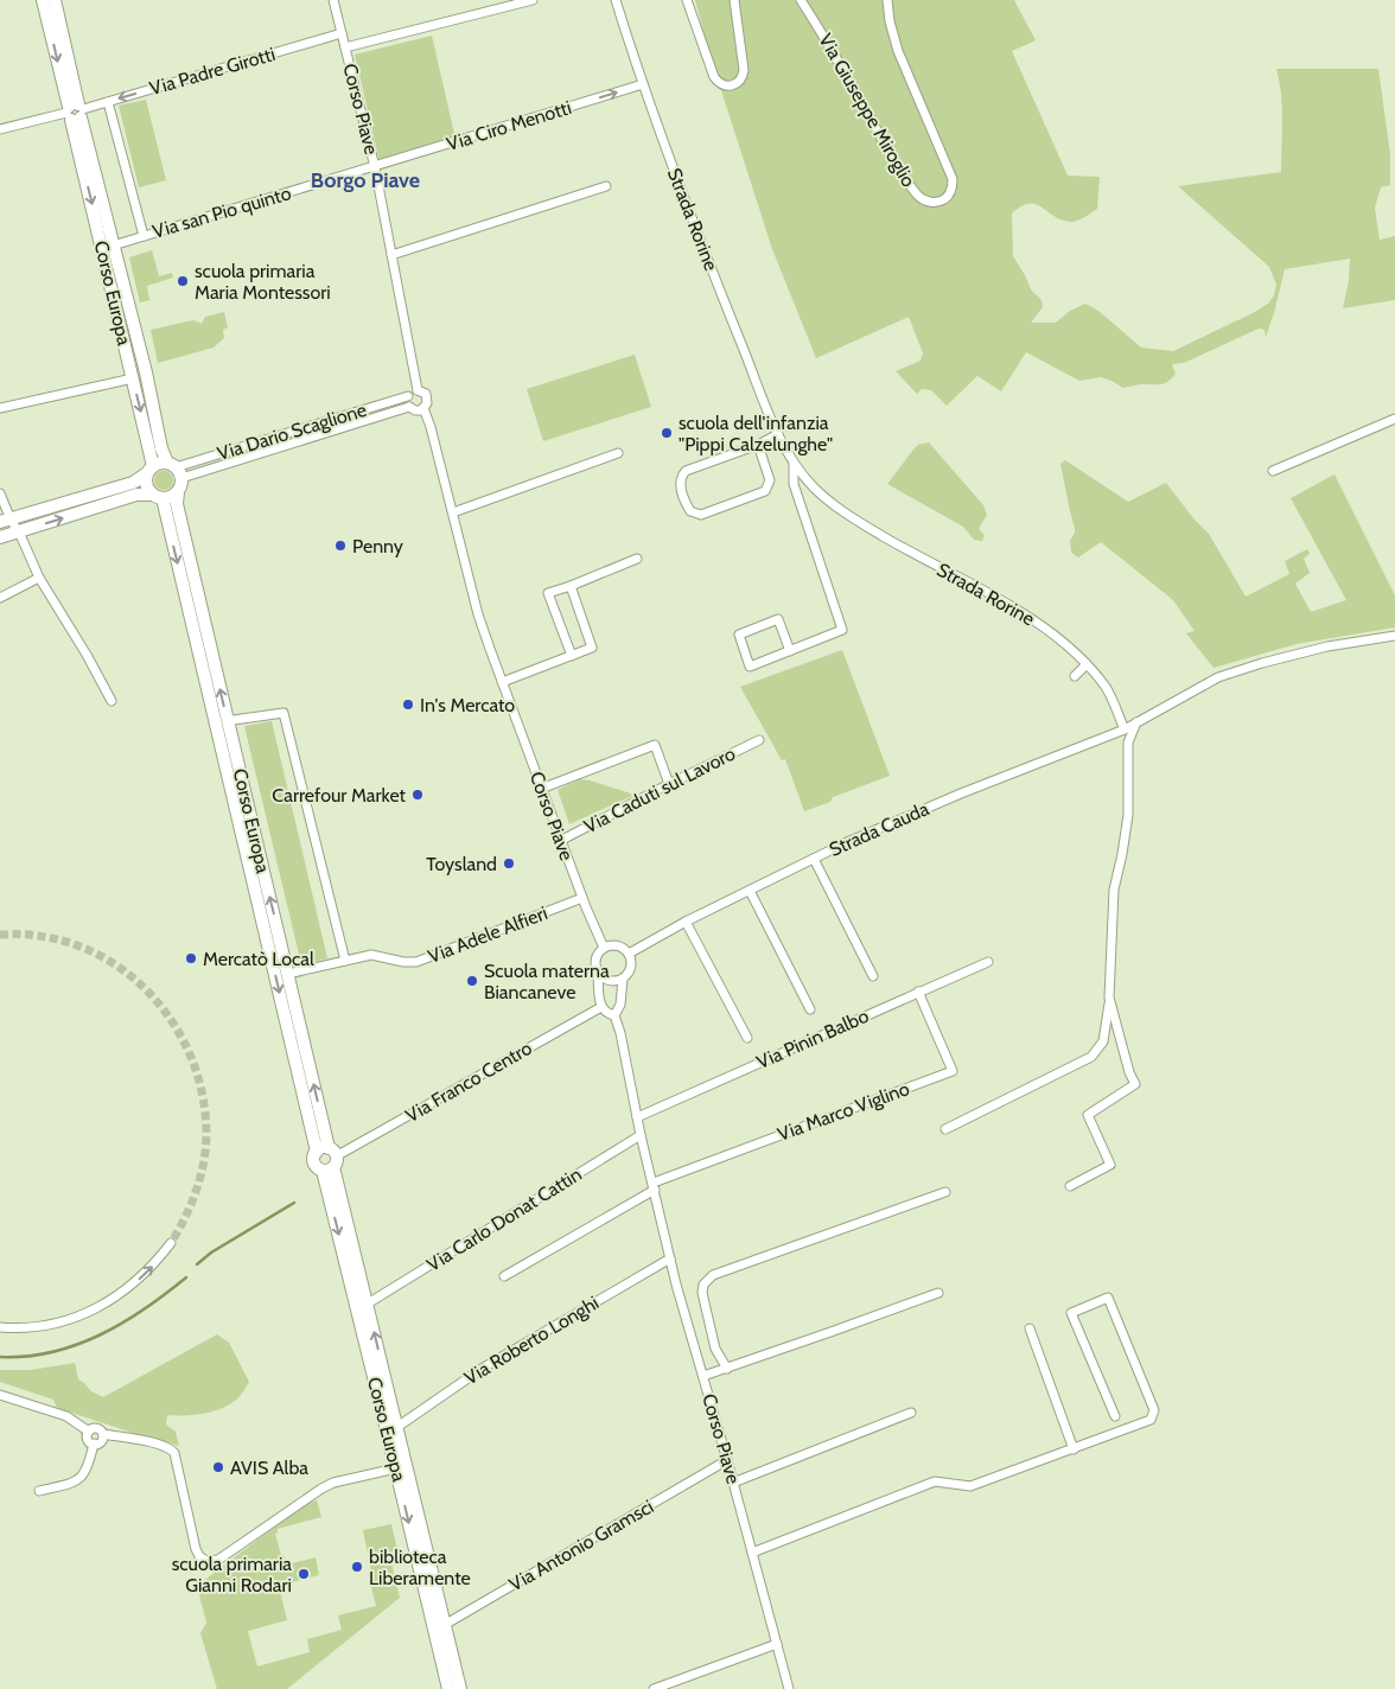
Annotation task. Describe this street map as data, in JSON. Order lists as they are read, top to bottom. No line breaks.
{"streets":{"main road":["Corso Europa"],"street":["Via Padre Girotti","Corso Piave","Via Giuseppe Miroglio","Via Ciro Menotti","Via san Pio quinto","Strada Rorine","Via Dario Scaglione","Via Caduti sul Lavoro","Strada Cauda","Via Adele Alfieri","Via Pinin Balbo","Via Franco Centro","Via Marco Viglino","Via Carlo Donat Cattin","Via Roberto Longhi","Via Antonio Gramsci"]},"crossings":[["Via Padre Girotti","Corso Piave"],["Via Padre Girotti","Corso Europa"],["Corso Piave","Via Ciro Menotti"],["Corso Piave","Via san Pio quinto"],["Corso Piave","Via Dario Scaglione"],["Corso Piave","Via Caduti sul Lavoro"],["Corso Piave","Strada Cauda"],["Corso Piave","Via Adele Alfieri"],["Corso Piave","Via Pinin Balbo"],["Corso Piave","Via Marco Viglino"],["Corso Piave","Via Carlo Donat Cattin"],["Corso Piave","Via Roberto Longhi"],["Corso Piave","Via Antonio Gramsci"],["Via Ciro Menotti","Via san Pio quinto"],["Via Ciro Menotti","Strada Rorine"],["Via san Pio quinto","Corso Europa"],["Strada Rorine","Strada Cauda"],["Corso Europa","Via Dario Scaglione"],["Corso Europa","Via Adele Alfieri"],["Corso Europa","Via Franco Centro"],["Corso Europa","Via Carlo Donat Cattin"],["Corso Europa","Via Roberto Longhi"],["Corso Europa","Via Antonio Gramsci"],["Via Pinin Balbo","Via Marco Viglino"]],"one_way":["Via Padre Girotti","Via Ciro Menotti"],"districts":["Borgo Piave"],"places":["scuola primaria Maria Montessori","scuola dell'infanzia \"Pippi Calzelunghe\"","Penny","In's Mercato","Carrefour Market","Toysland","Mercatò Local","Scuola materna Biancaneve","AVIS Alba","biblioteca Liberamente","scuola primaria Gianni Rodari"]}
